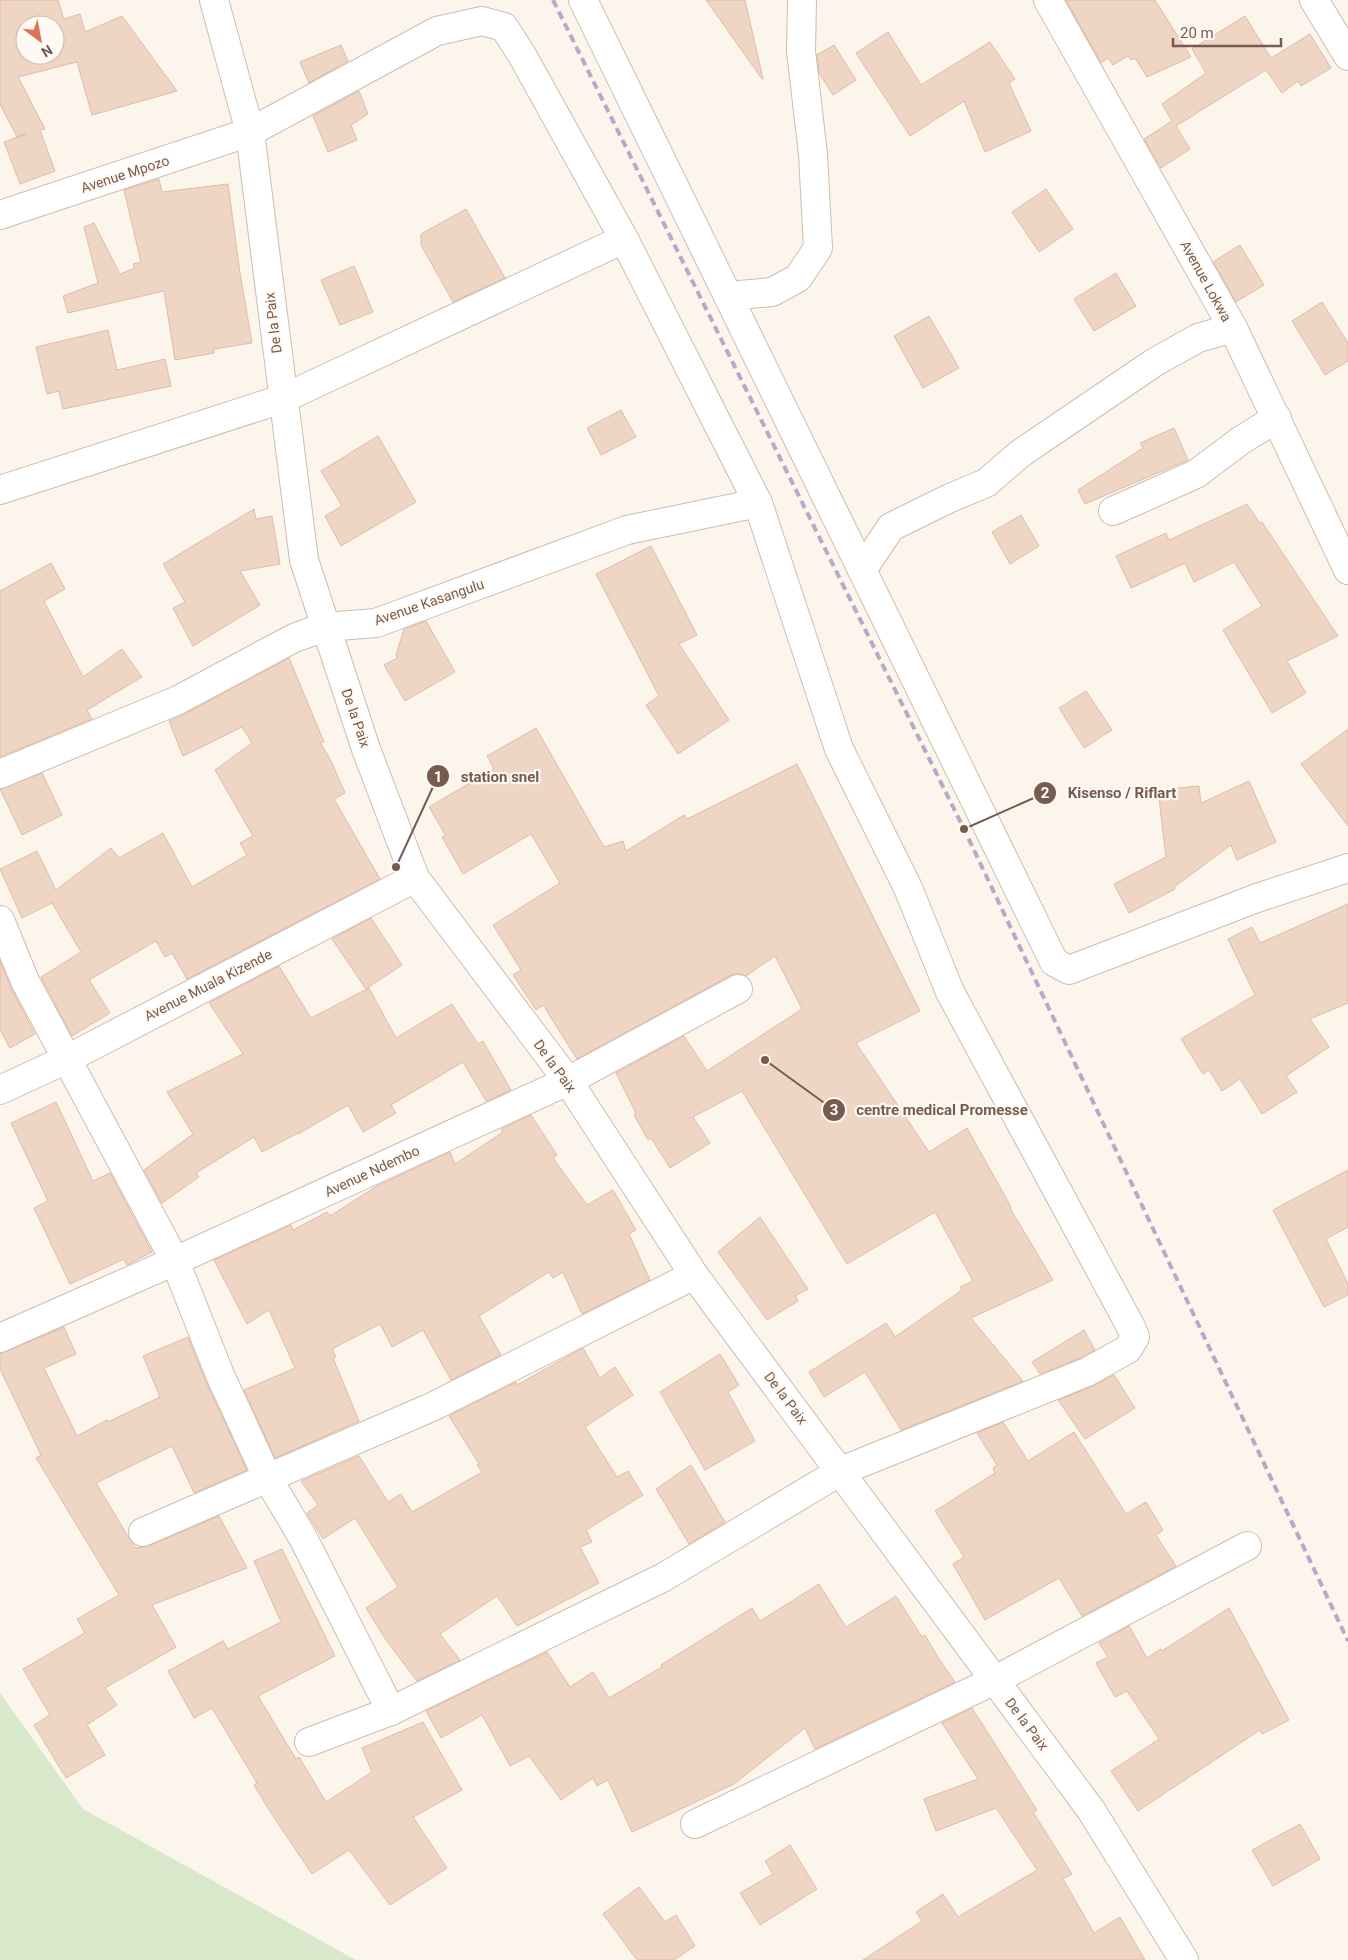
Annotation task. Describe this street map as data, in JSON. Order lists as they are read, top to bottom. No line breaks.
{"streets":{"street":["Avenue Mpozo","Avenue Lokwa","De la Paix","Avenue Kasangulu","Avenue Muala Kizende","Avenue Ndembo"]},"crossings":[["Avenue Mpozo","De la Paix"],["Avenue Mpozo","Avenue Kasangulu"],["De la Paix","Avenue Kasangulu"],["De la Paix","Avenue Muala Kizende"],["De la Paix","Avenue Ndembo"]],"places":["Kisenso / Riflart","station snel","centre medical Promesse"],"scale_bar":"20 m","north":"bottom right"}
